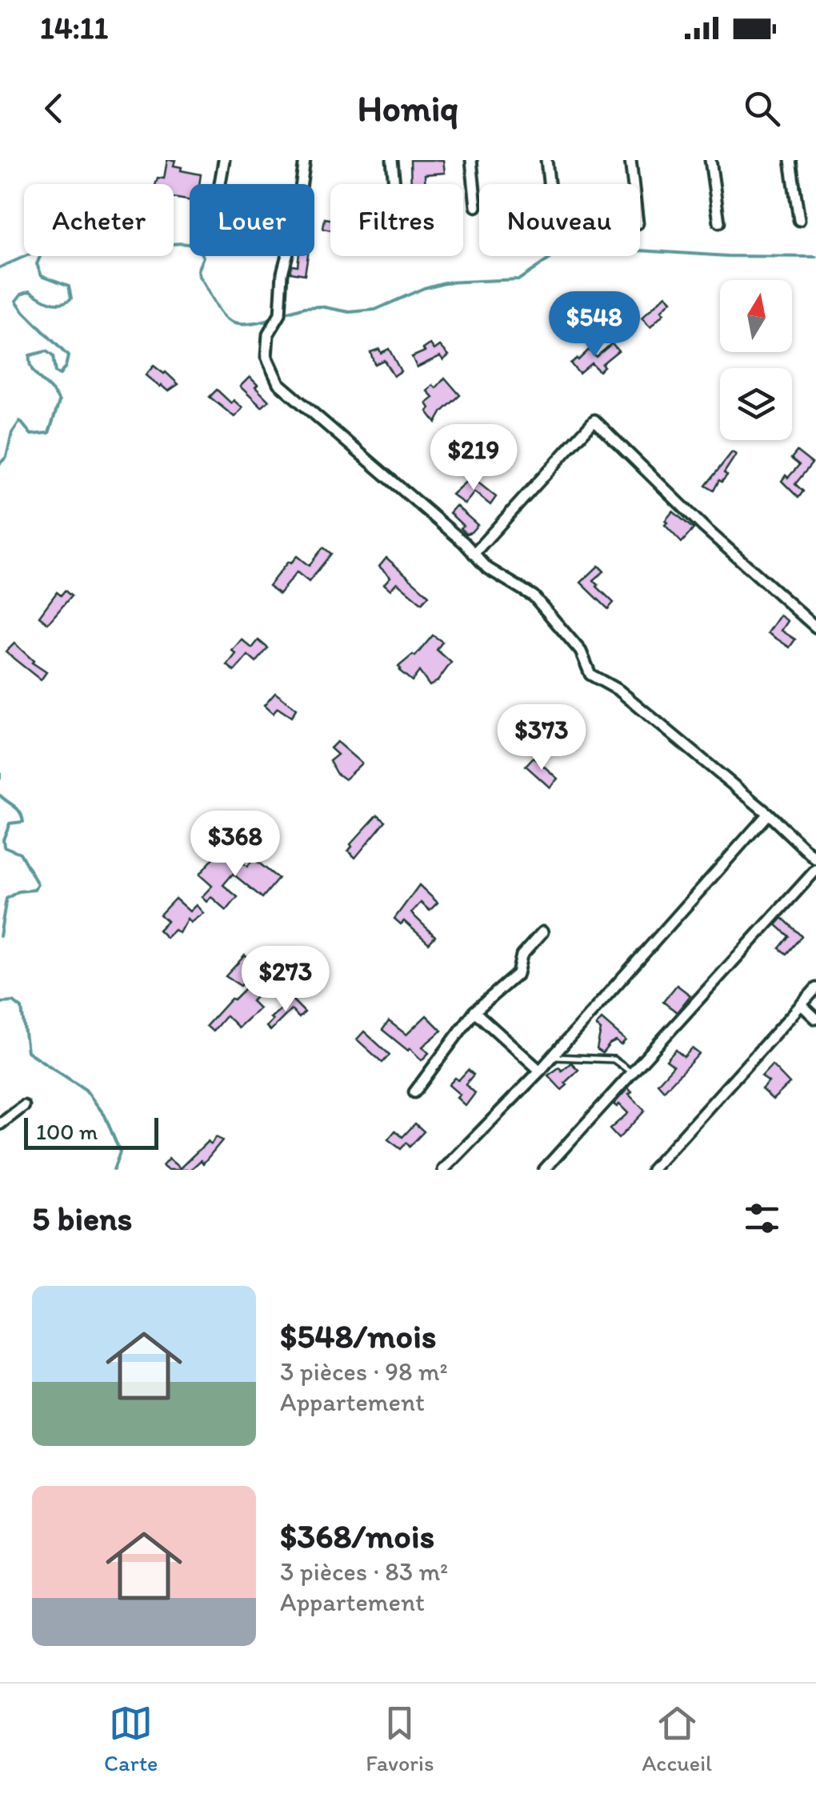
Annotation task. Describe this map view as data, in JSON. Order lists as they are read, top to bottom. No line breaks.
{"scale_bar":"100 m","north":"top","page":{"status":"14:11","header":"Homiq","chip":["Acheter","Louer","Filtres","Nouveau"],"price":["$548","$219","$373","$368","$273"],"scale":"100 m","heading":"5 biens","list":[{"name":"$548/mois","note":"3 pièces · 98 m² · Appartement"},{"name":"$368/mois","note":"3 pièces · 83 m² · Appartement"}],"tabs":["Carte","Favoris","Accueil"]}}
